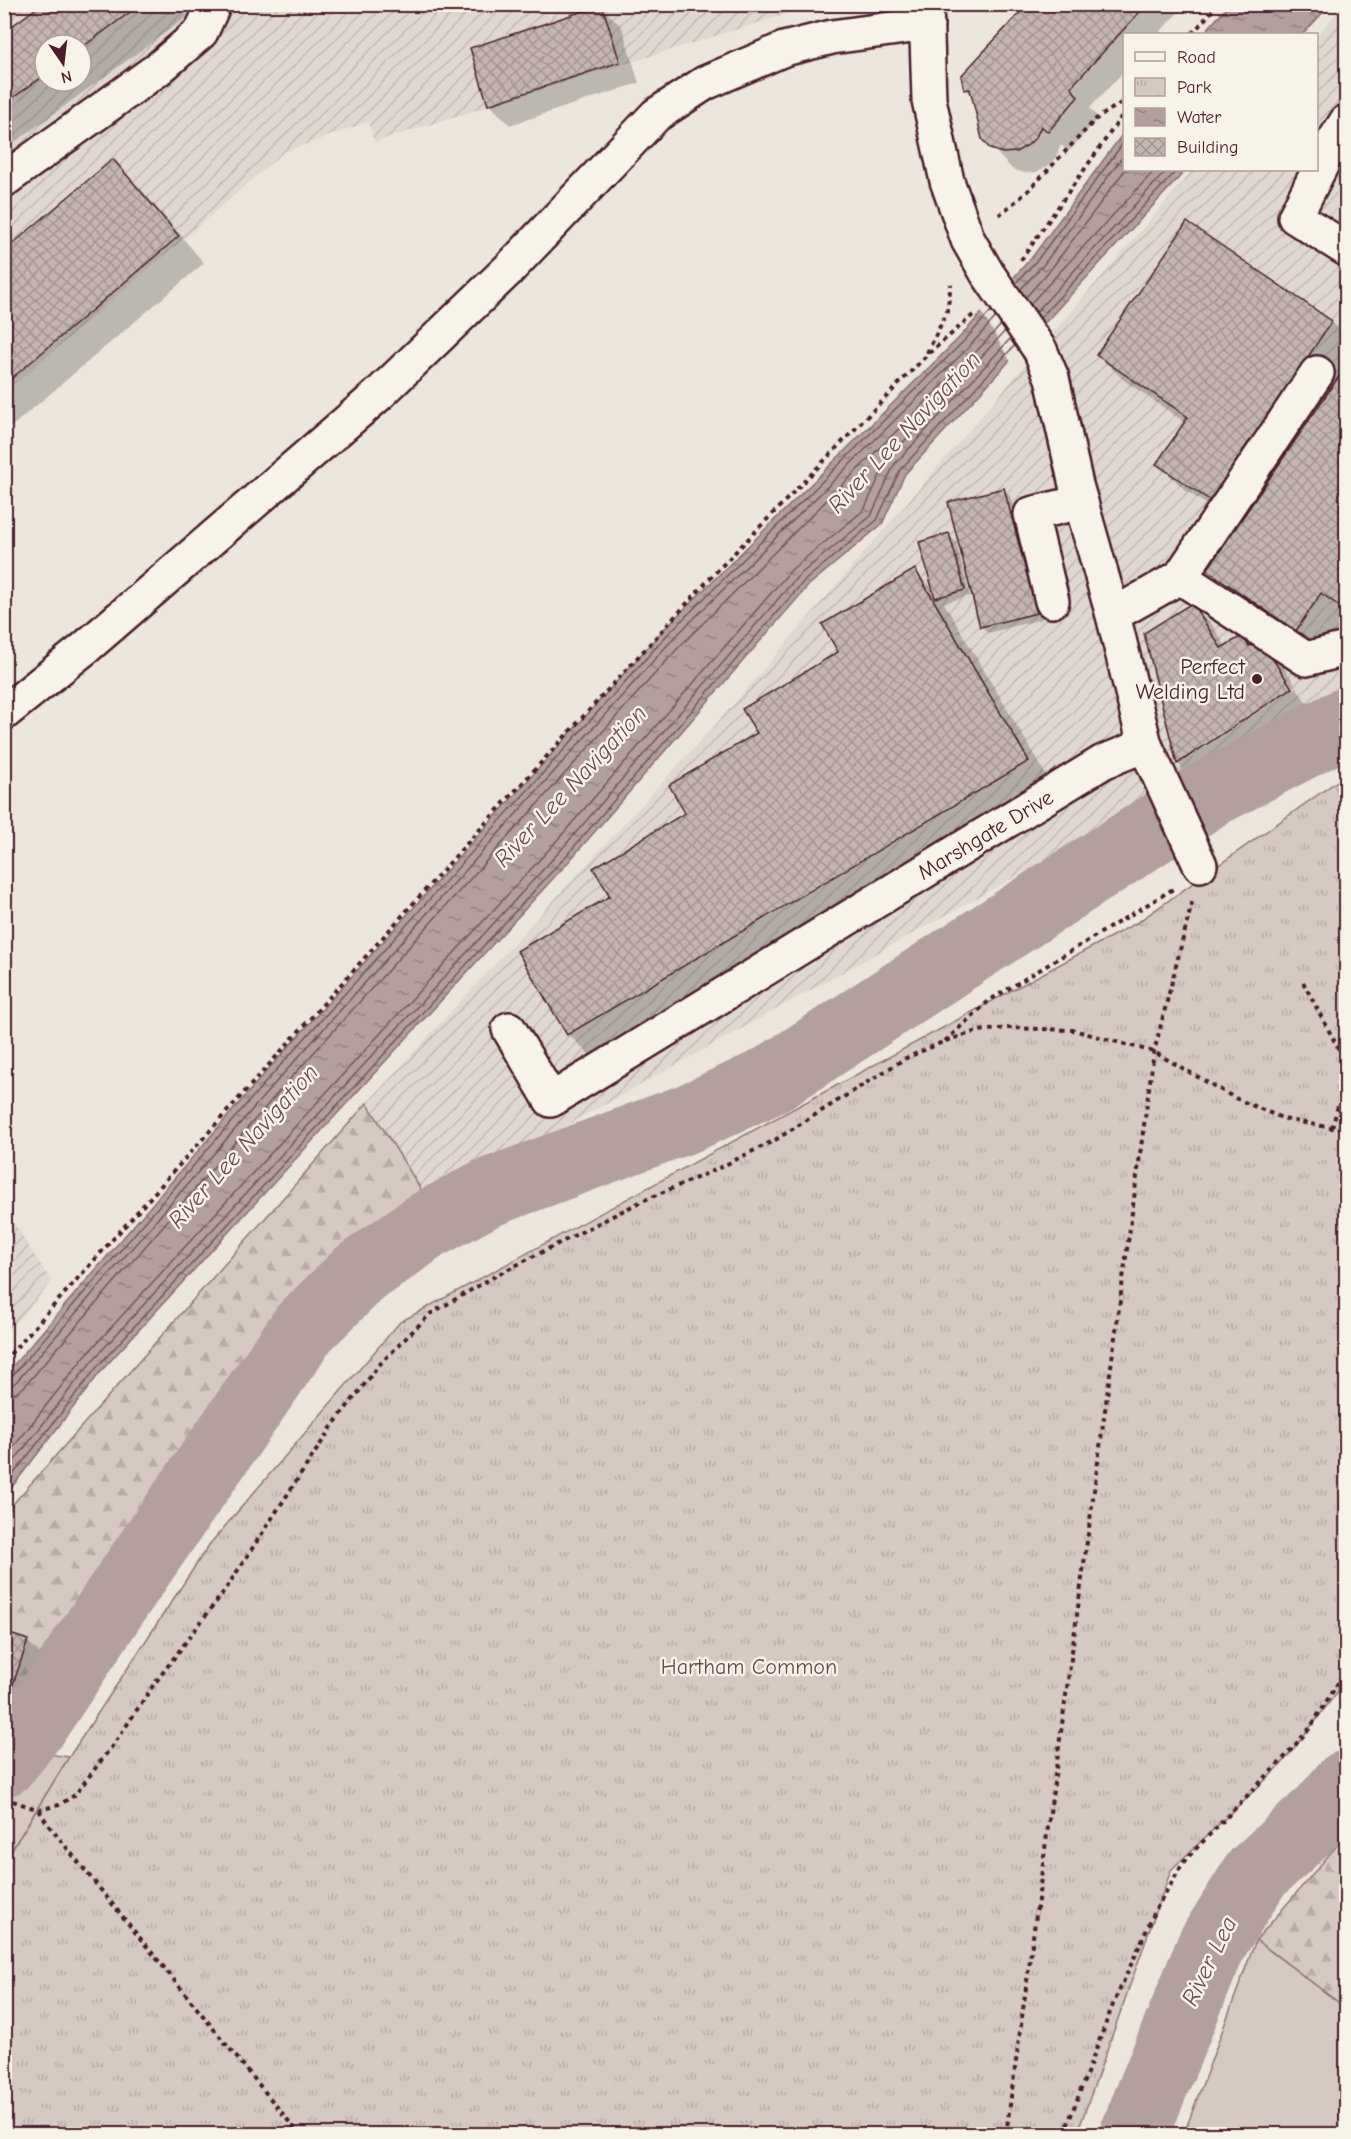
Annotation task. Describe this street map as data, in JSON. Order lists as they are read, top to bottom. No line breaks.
{"streets":{"street":["Marshgate Drive"]},"water":["River Lee Navigation","River Lea"],"parks":["Hartham Common"],"places":["Perfect Welding Ltd"],"legend":["Road","Park","Water","Building"],"north":"bottom"}
